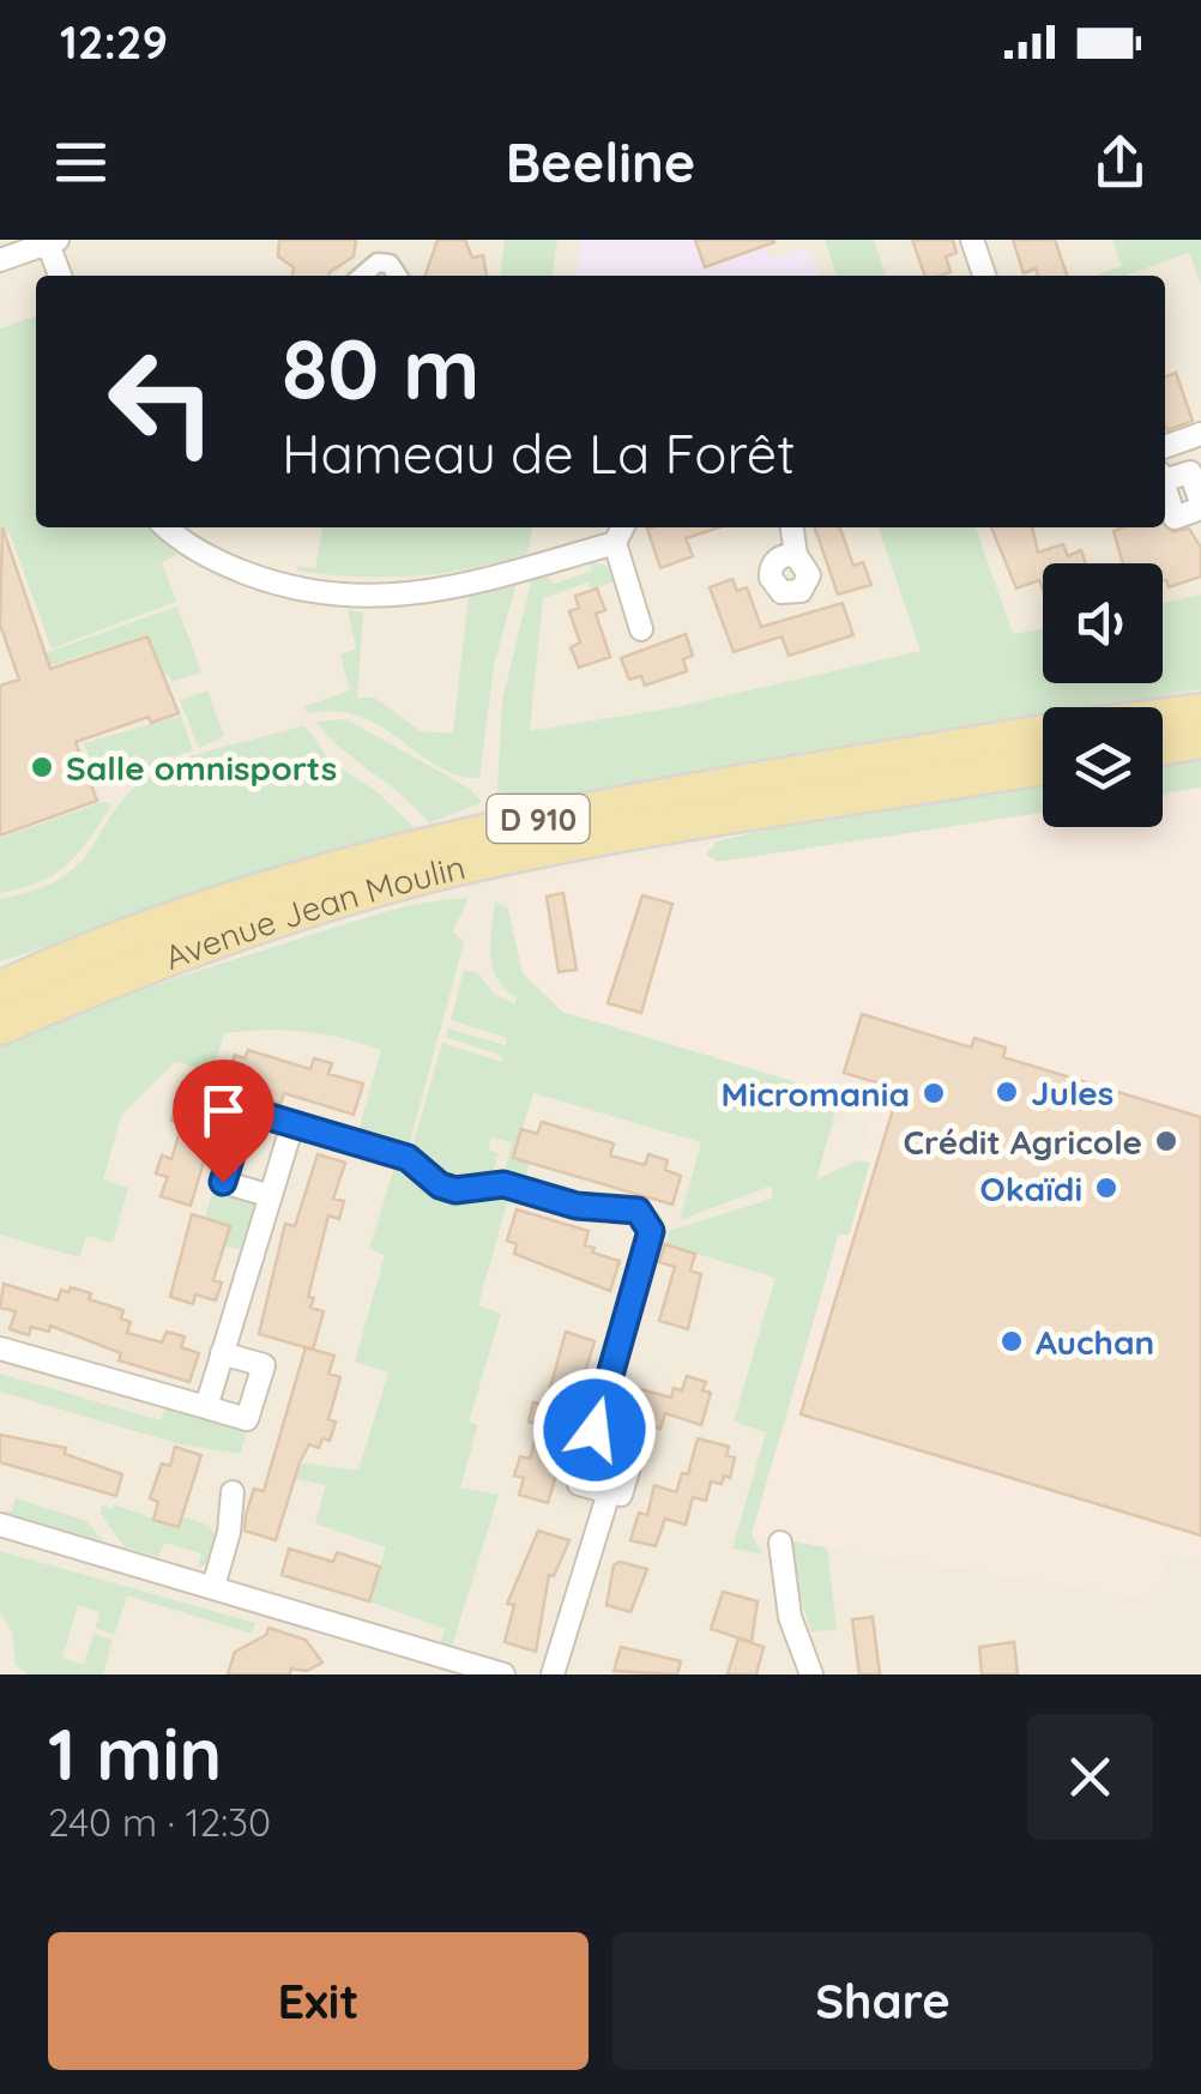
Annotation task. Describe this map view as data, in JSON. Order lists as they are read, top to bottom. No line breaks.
{"streets":{"main road":["D 910","Avenue Jean Moulin"]},"places":["Salle omnisports","Jules","Micromania","Crédit Agricole","Okaïdi","Auchan"],"page":{"status":"12:29","header":"Beeline","turn":["80 m","Hameau de La Forêt"],"heading":["1 min","240 m · 12:30"],"buttons":["Exit","Share"]}}
